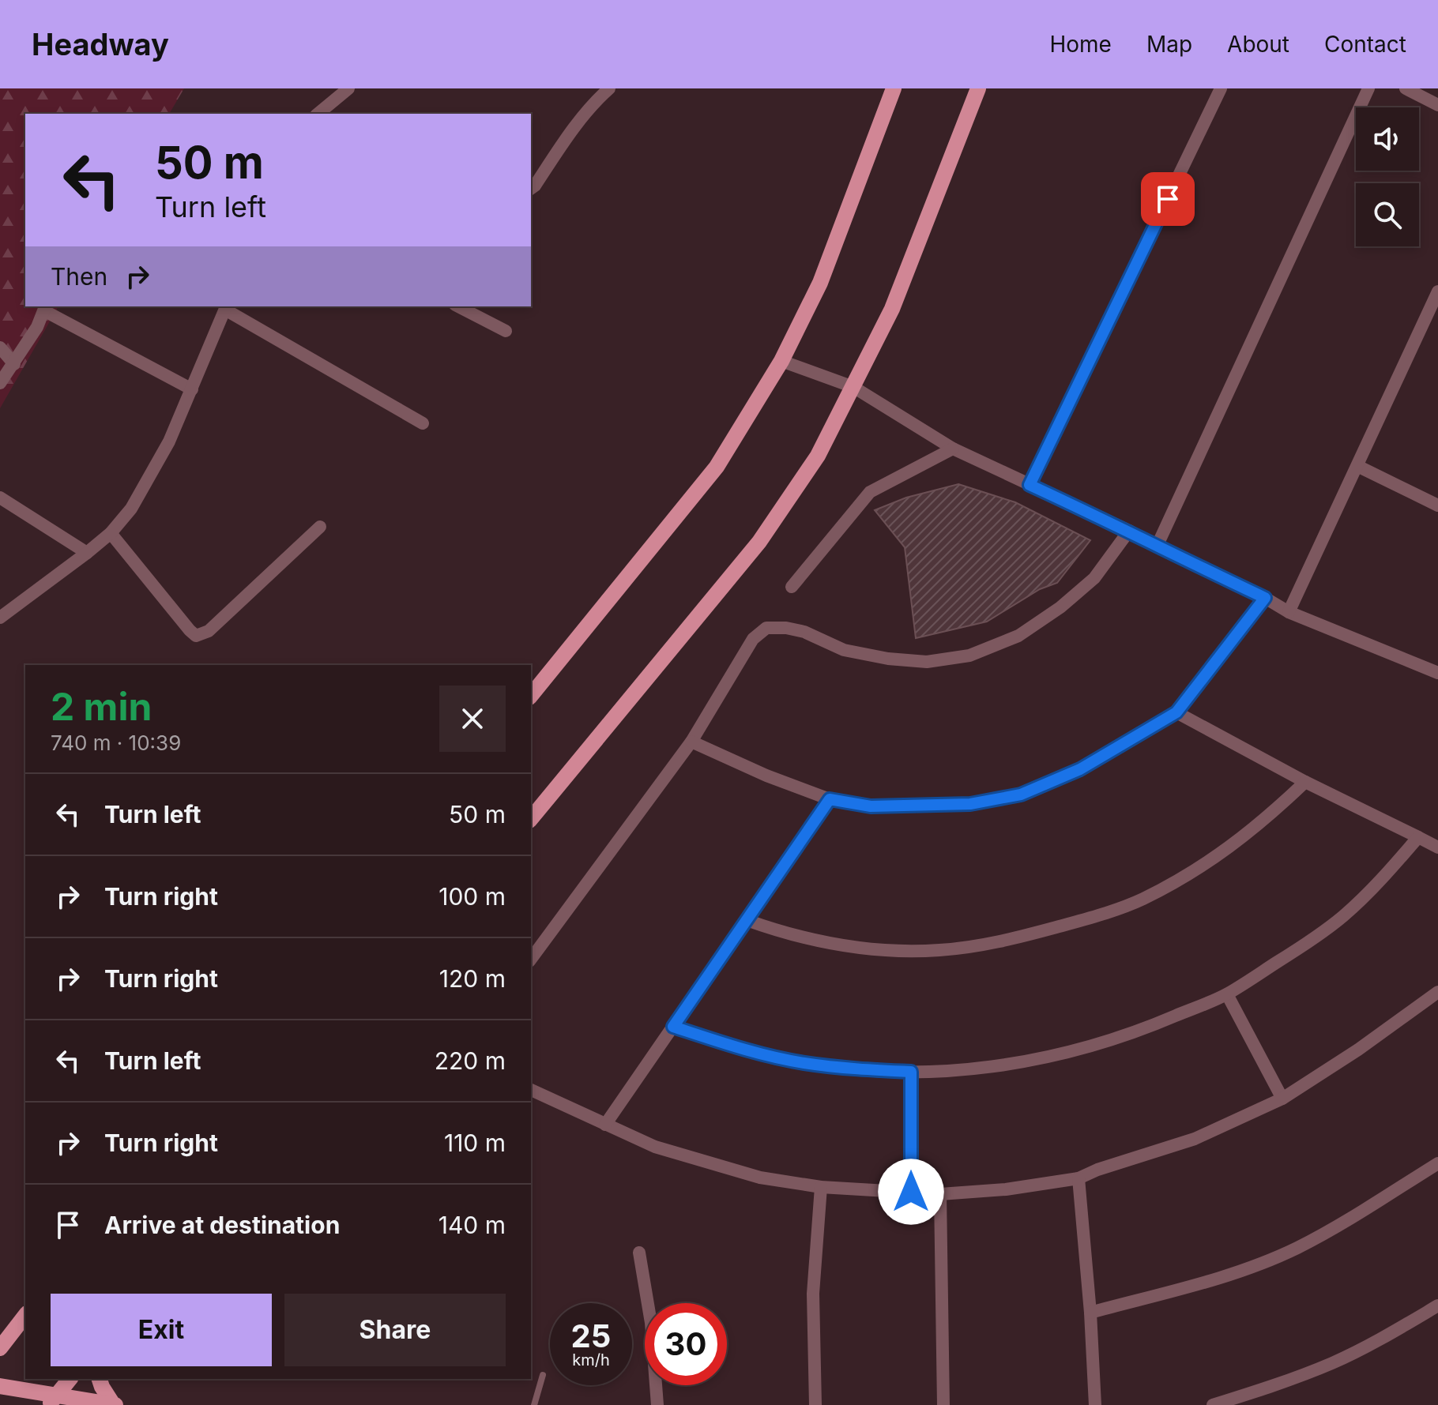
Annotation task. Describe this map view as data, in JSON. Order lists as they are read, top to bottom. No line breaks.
{"page":{"header":"Headway","nav":["Home","Map","About","Contact"],"turn":["50 m","Turn left"],"then":"Then","heading":["2 min","740 m · 10:39"],"list":[{"name":"Turn left","value":"50 m"},{"name":"Turn right","value":"100 m"},{"name":"Turn right","value":"120 m"},{"name":"Turn left","value":"220 m"},{"name":"Turn right","value":"110 m"},{"name":"Arrive at destination","value":"140 m"}],"buttons":["Exit","Share"],"speed":"25 km/h","limit":"30"}}
